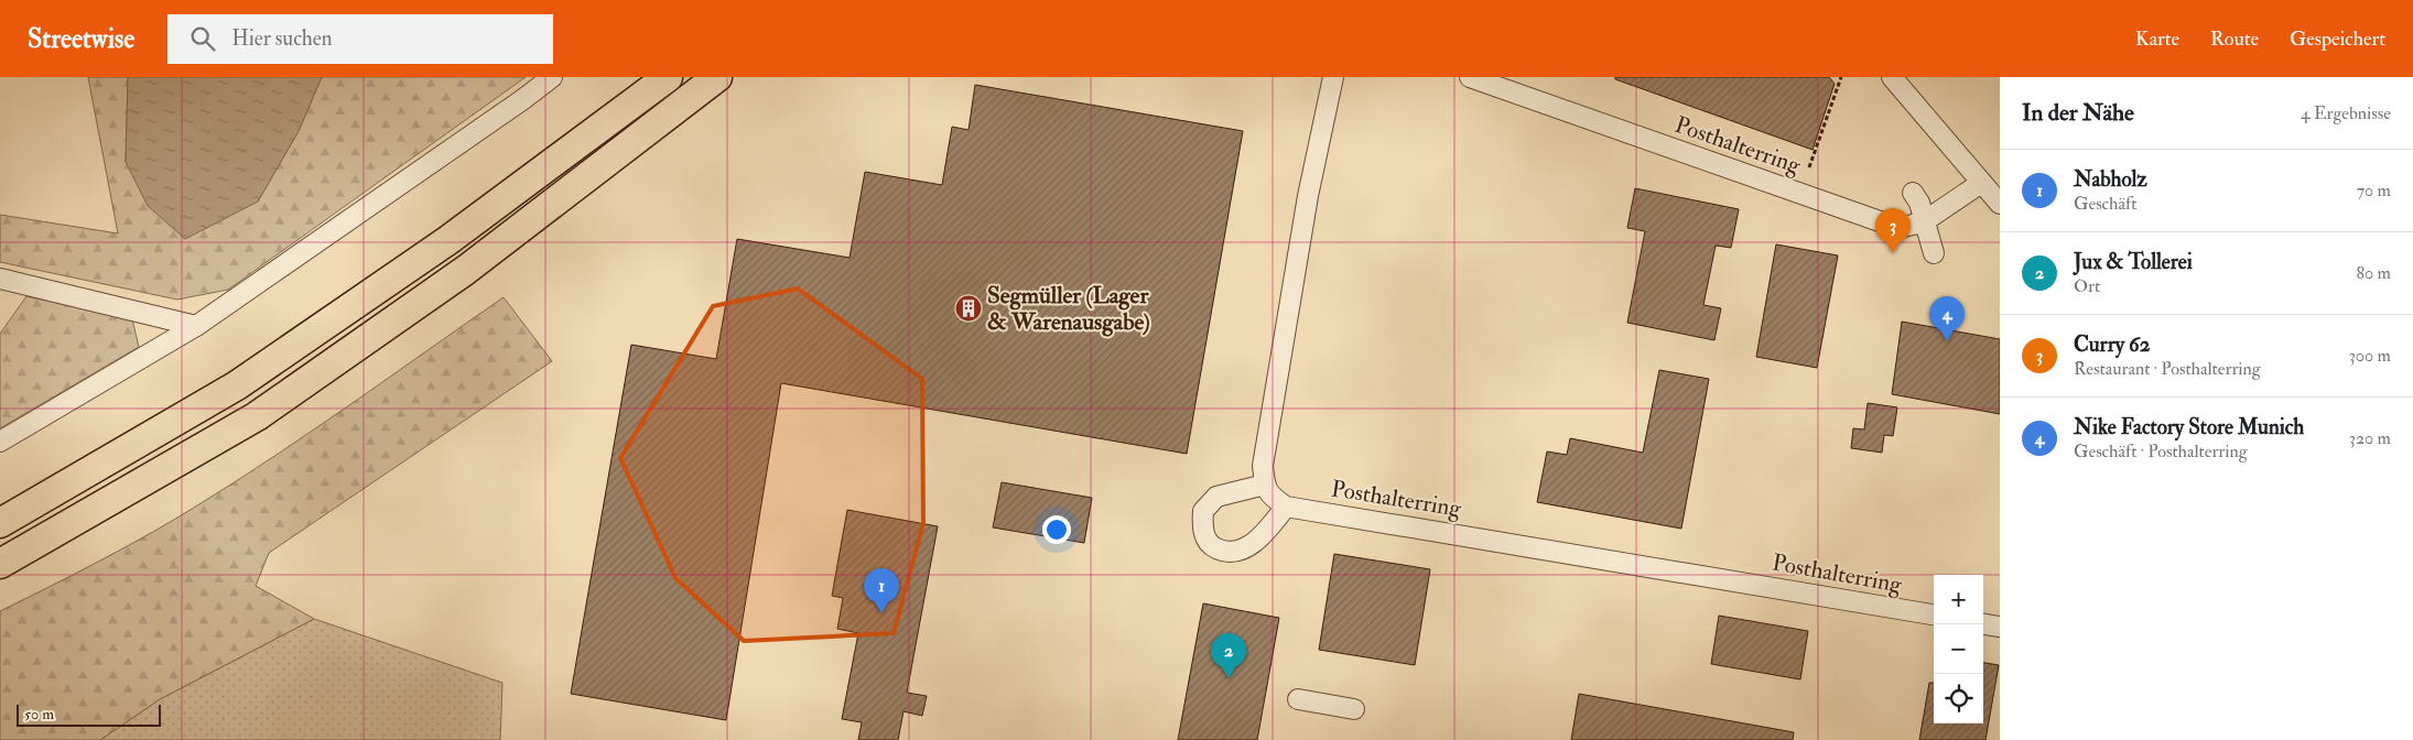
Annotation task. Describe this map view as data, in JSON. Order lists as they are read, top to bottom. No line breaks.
{"streets":{"street":["Posthalterring"]},"places":{"building":["Segmüller (Lager & Warenausgabe)"]},"scale_bar":"50 m","page":{"header":"Streetwise","search":"Hier suchen","nav":["Karte","Route","Gespeichert"],"heading":["In der Nähe","4 Ergebnisse"],"list":[{"mark":"1","name":"Nabholz","note":"Geschäft","value":"70 m"},{"mark":"2","name":"Jux & Tollerei","note":"Ort","value":"80 m"},{"mark":"3","name":"Curry 62","note":"Restaurant · Posthalterring","value":"300 m"},{"mark":"4","name":"Nike Factory Store Munich","note":"Geschäft · Posthalterring","value":"320 m"}],"pins":["3","4","1","2"],"map_buttons":["+","−"],"scale":"50 m"}}
